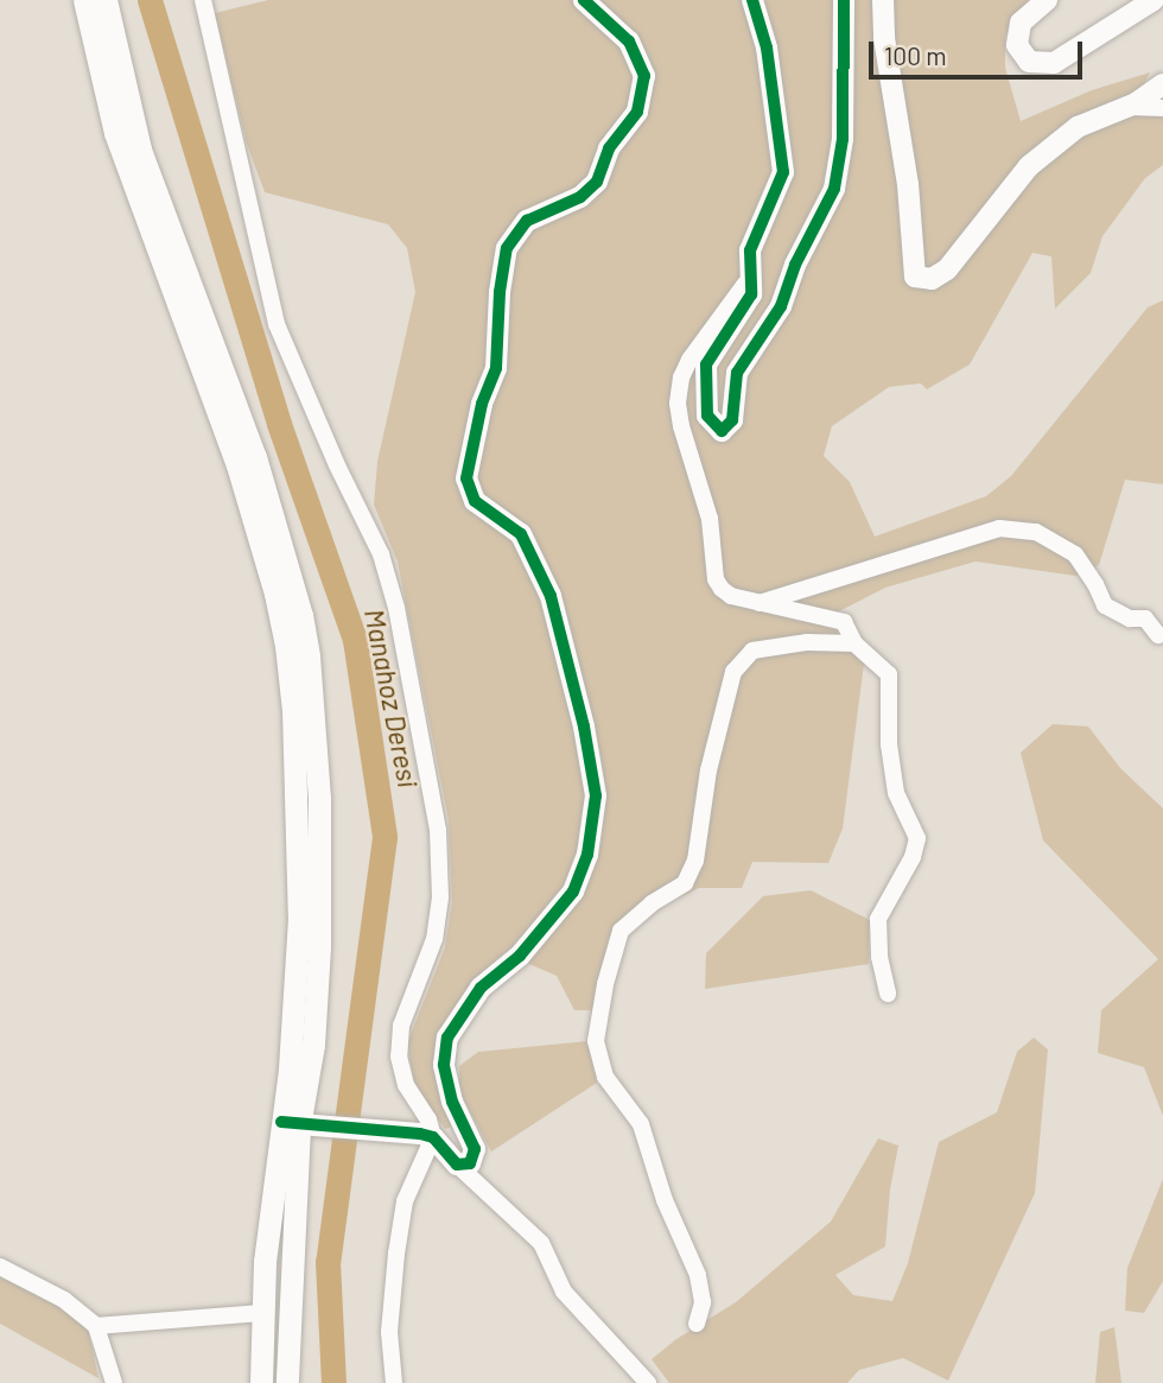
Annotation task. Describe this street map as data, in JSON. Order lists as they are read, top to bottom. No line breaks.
{"water":["Manahoz Deresi"],"scale_bar":"100 m"}
